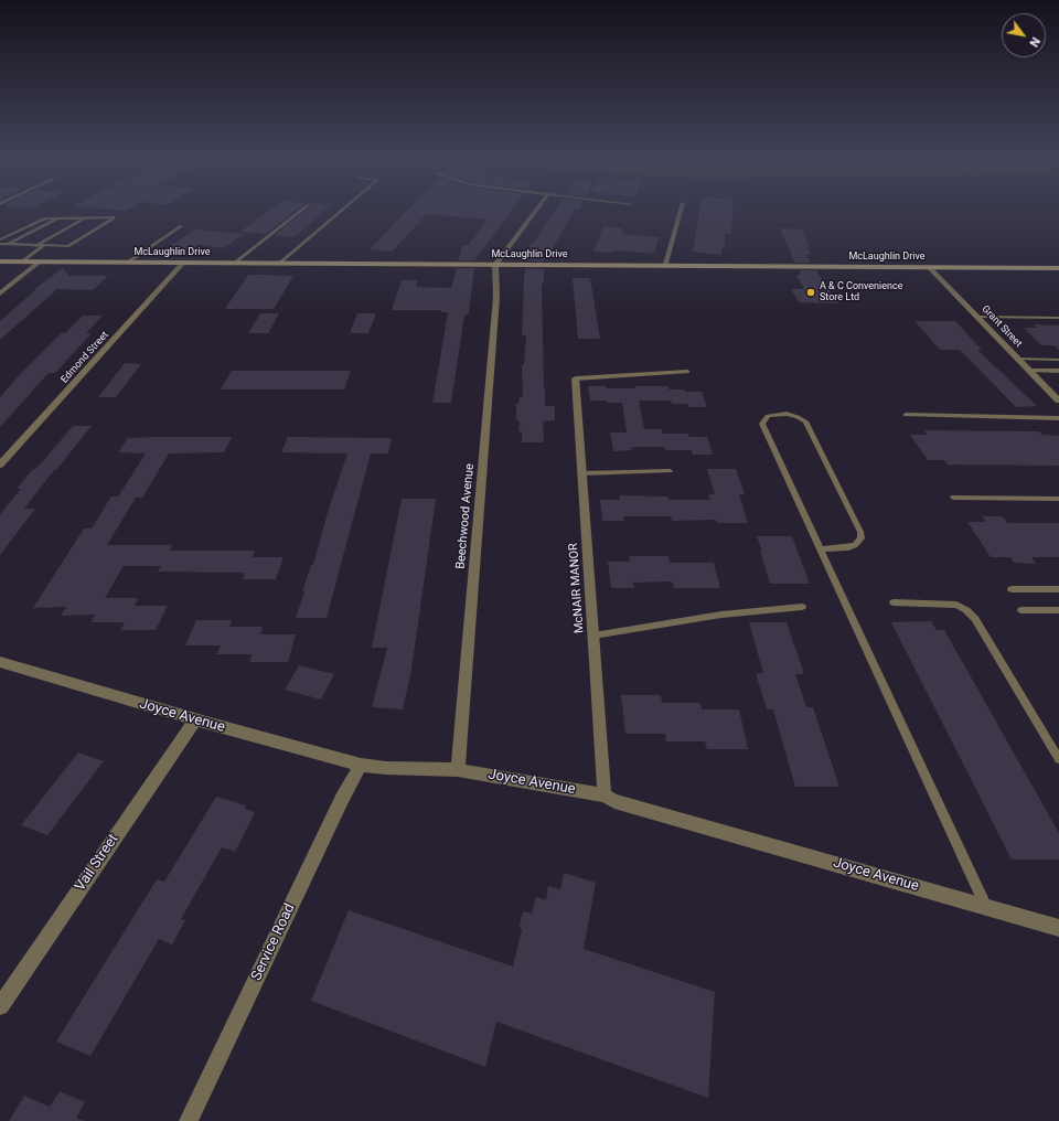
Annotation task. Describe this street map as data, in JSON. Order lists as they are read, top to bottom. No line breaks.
{"streets":{"main road":["McLaughlin Drive"],"street":["Grant Street","Edmond Street","Beechwood Avenue","McNAIR MANOR","Joyce Avenue","Vail Street","Service Road"]},"crossings":[["McLaughlin Drive","Grant Street"],["McLaughlin Drive","Edmond Street"],["McLaughlin Drive","Beechwood Avenue"],["Beechwood Avenue","Joyce Avenue"],["McNAIR MANOR","Joyce Avenue"],["Joyce Avenue","Vail Street"],["Joyce Avenue","Service Road"]],"places":["A & C Convenience Store Ltd"],"north":"bottom right"}
